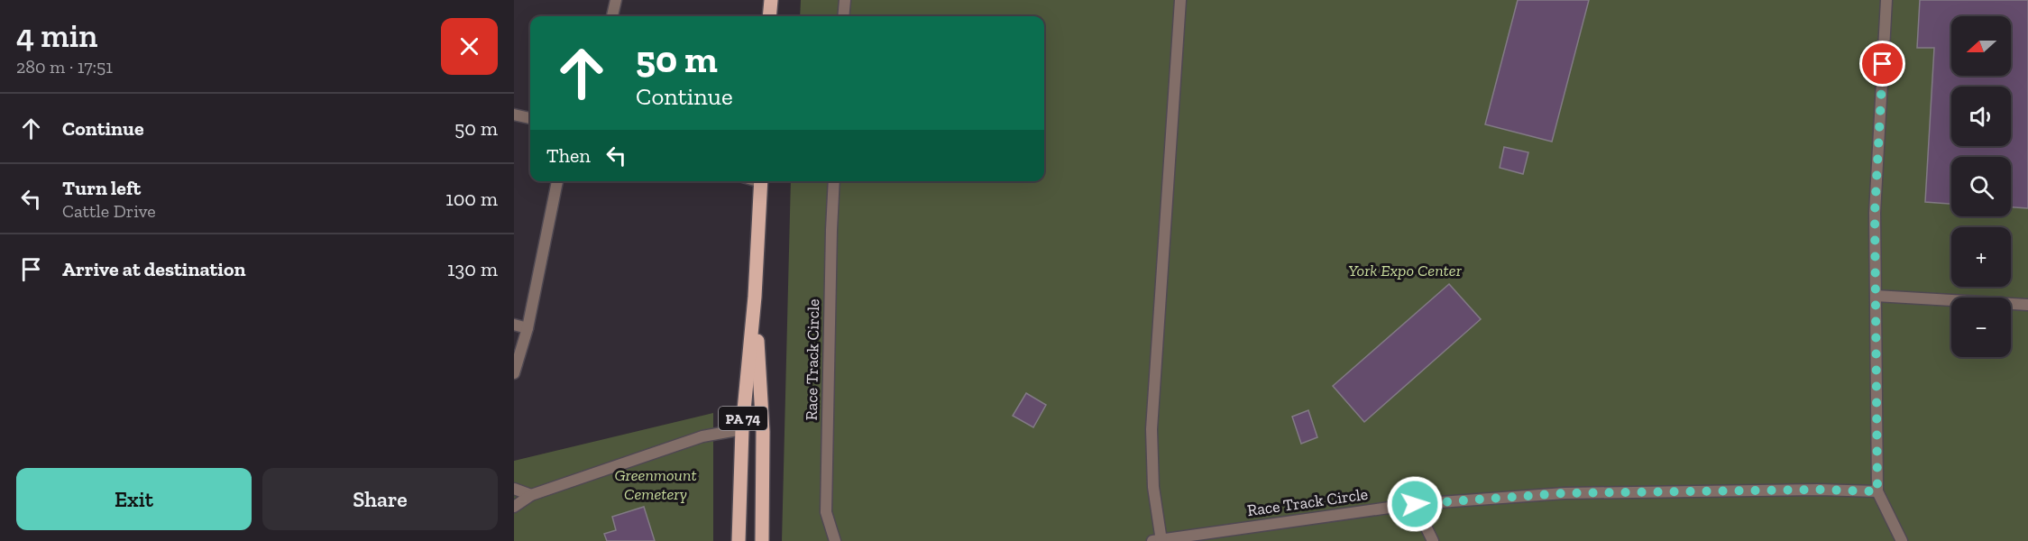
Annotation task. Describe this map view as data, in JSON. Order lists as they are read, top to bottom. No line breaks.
{"streets":{"main road":["PA 74"],"street":["Race Track Circle"]},"parks":["York Expo Center","Greenmount Cemetery"],"north":"left","page":{"heading":["4 min","280 m · 17:51"],"map_buttons":["+","−"],"turn":["50 m","Continue"],"list":[{"name":"Continue","value":"50 m"},{"name":"Turn left","note":"Cattle Drive","value":"100 m"},{"name":"Arrive at destination","value":"130 m"}],"then":"Then","buttons":["Exit","Share"]}}
